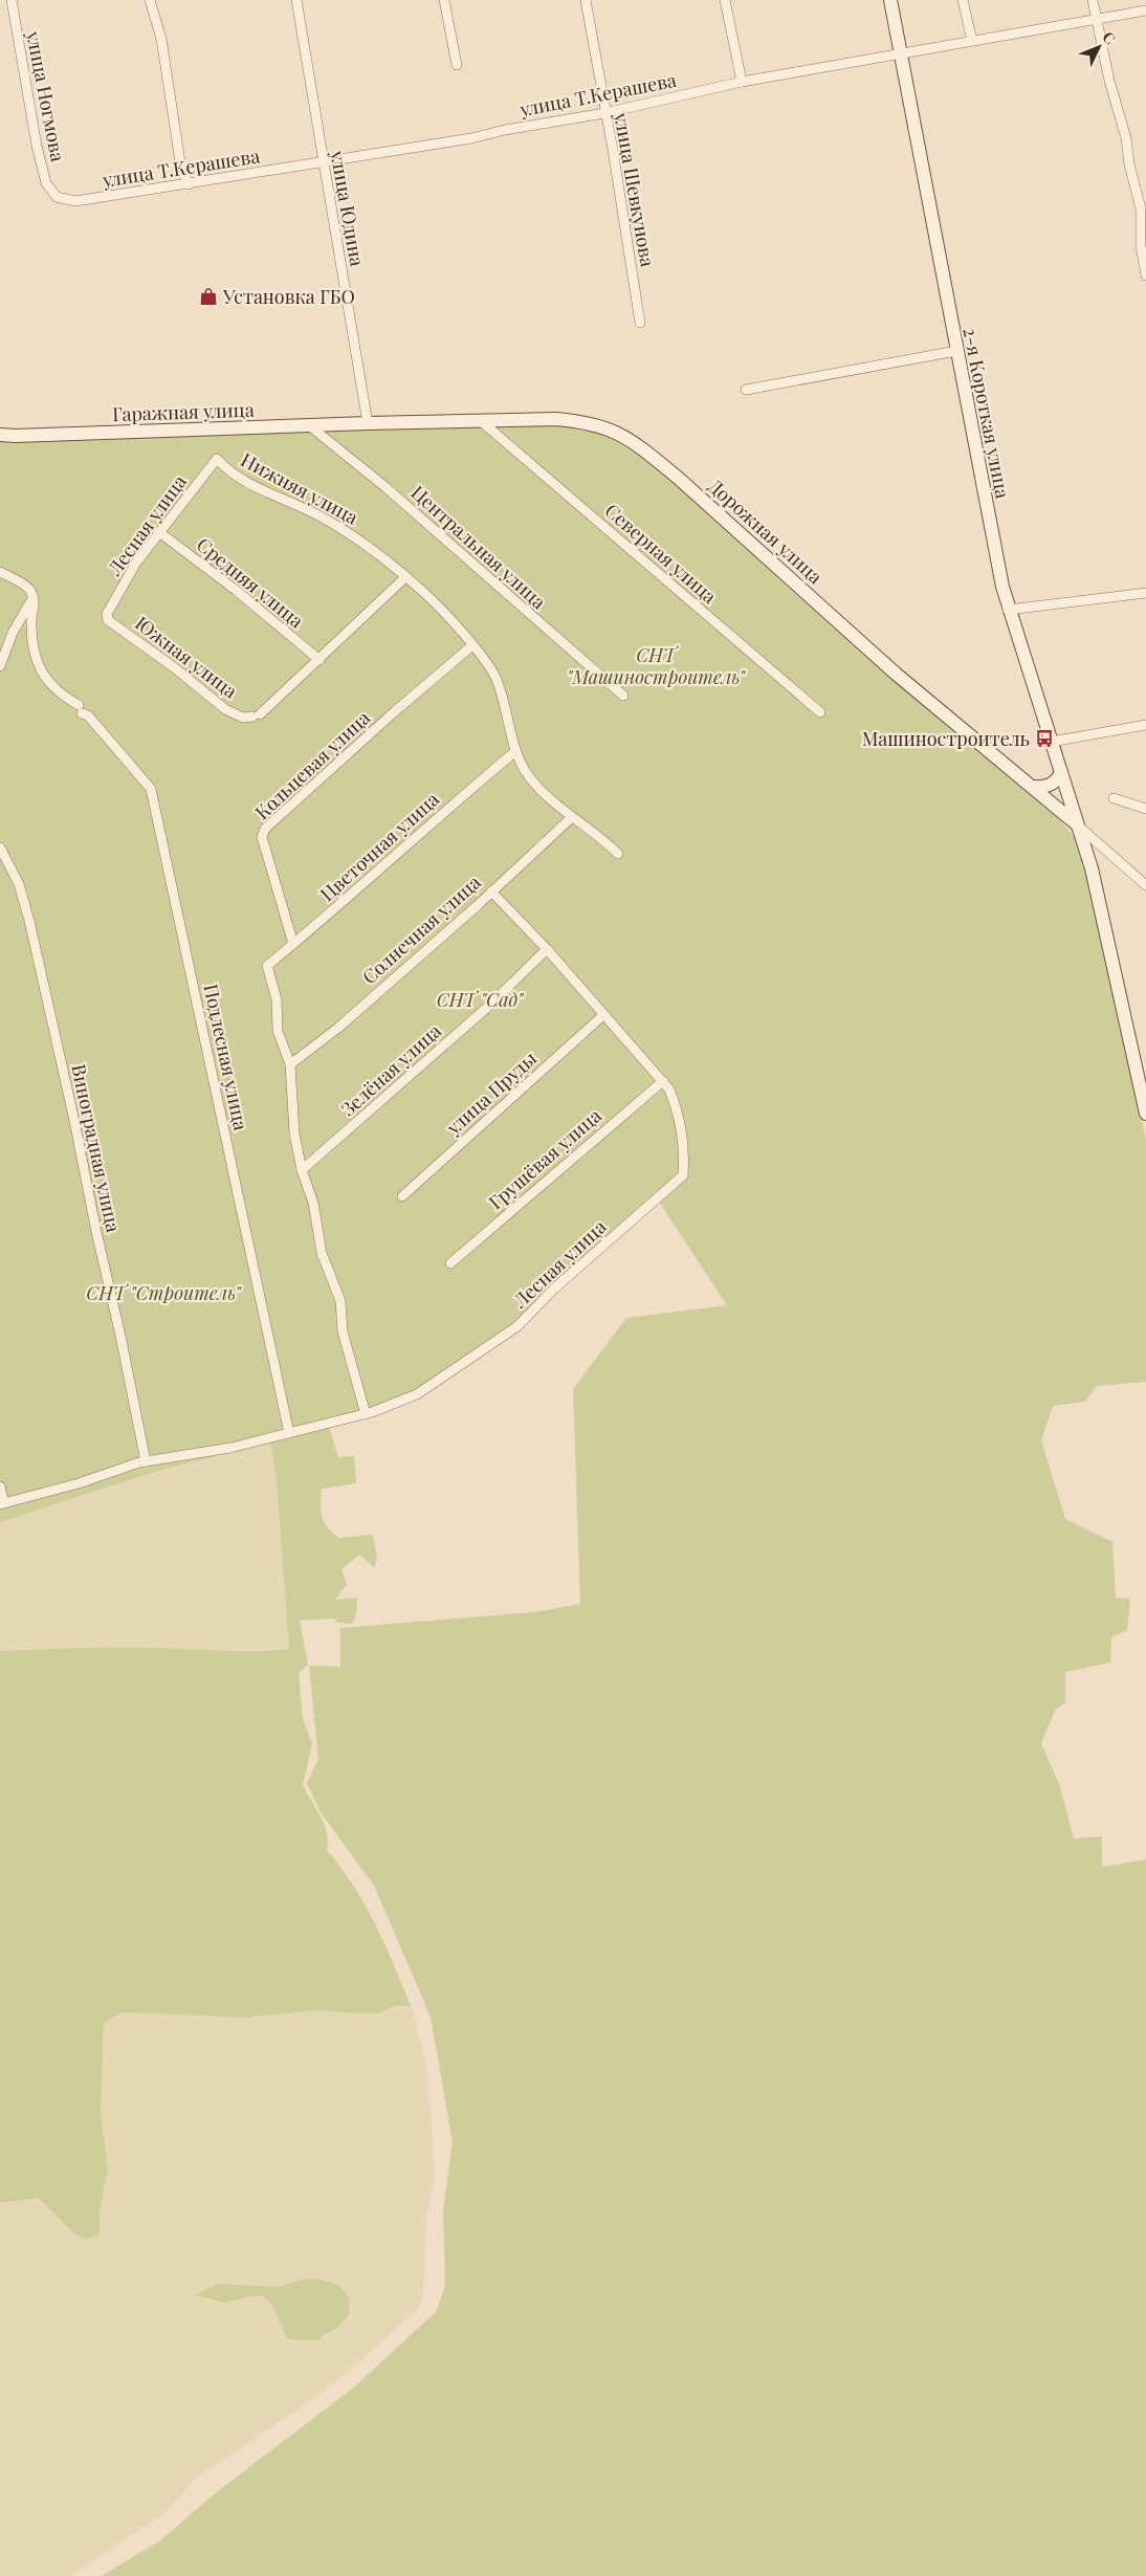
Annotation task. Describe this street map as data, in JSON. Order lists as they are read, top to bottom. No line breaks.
{"streets":{"street":["улица Т.Керашева","улица Ногмова","улица Шевкунова","улица Юдина","Гаражная улица","2-я Короткая улица","Нижняя улица","Лесная улица","Дорожная улица","Центральная улица","Северная улица","Средняя улица","Южная улица","Кольцевая улица","Цветочная улица","Солнечная улица","Подлесная улица","Зелёная улица","улица Пруды","Виноградная улица","Грушёвая улица"]},"crossings":[["улица Т.Керашева","улица Ногмова"],["улица Т.Керашева","улица Шевкунова"],["улица Т.Керашева","улица Юдина"],["улица Т.Керашева","2-я Короткая улица"],["улица Юдина","Гаражная улица"],["улица Юдина","Дорожная улица"],["Гаражная улица","Дорожная улица"],["Гаражная улица","Центральная улица"],["2-я Короткая улица","Дорожная улица"],["Нижняя улица","Лесная улица"],["Нижняя улица","Кольцевая улица"],["Нижняя улица","Цветочная улица"],["Нижняя улица","Солнечная улица"],["Лесная улица","Средняя улица"],["Лесная улица","Южная улица"],["Лесная улица","Солнечная улица"],["Лесная улица","Подлесная улица"],["Лесная улица","Зелёная улица"],["Лесная улица","улица Пруды"],["Лесная улица","Виноградная улица"],["Лесная улица","Грушёвая улица"],["Дорожная улица","Северная улица"],["Средняя улица","Южная улица"],["Кольцевая улица","Цветочная улица"],["Цветочная улица","Солнечная улица"]],"parks":["СНТ \"Машиностроитель\"","СНТ \"Сад\"","СНТ \"Строитель\""],"places":{"shop":["Установка ГБО"],"bus stop":["Машиностроитель"]},"north":"top right"}
